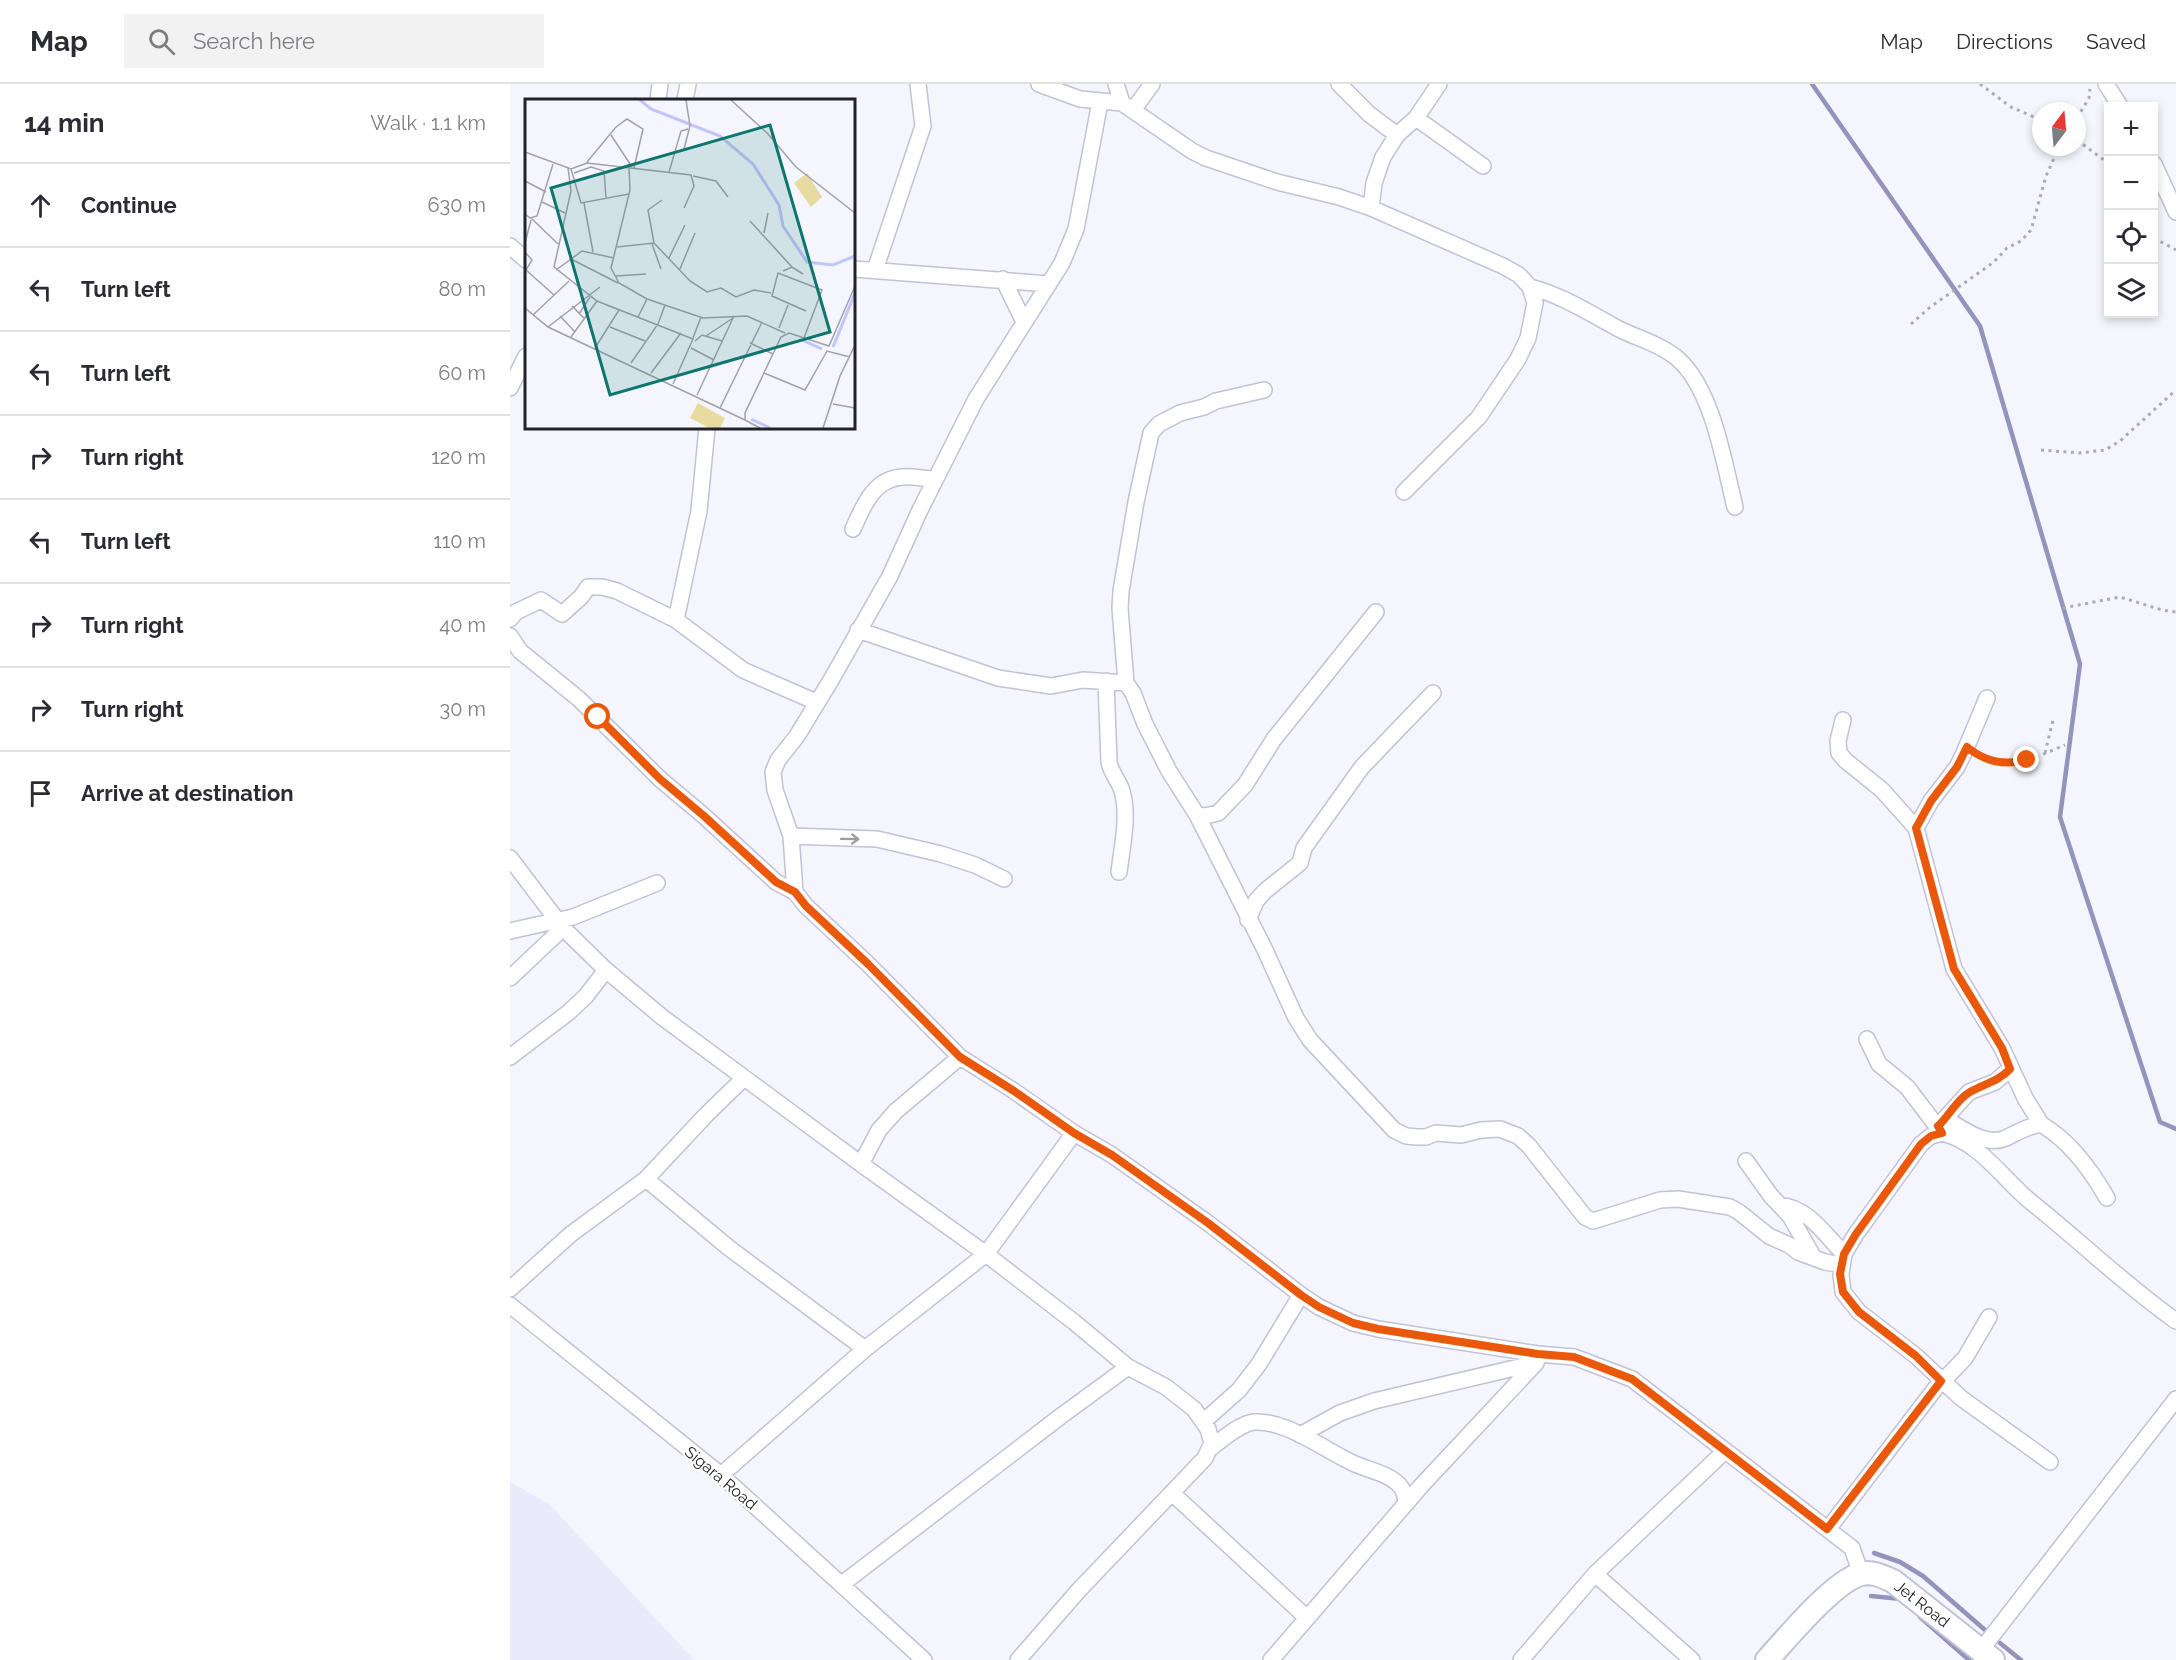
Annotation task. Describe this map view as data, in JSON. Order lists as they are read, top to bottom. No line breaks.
{"streets":{"main road":["Jet Road"],"street":["Sigara Road"]},"north":"top","page":{"header":"Map","search":"Search here","nav":["Map","Directions","Saved"],"heading":["14 min","Walk · 1.1 km"],"map_buttons":["+","−"],"list":[["Continue","630 m"],["Turn left","80 m"],["Turn left","60 m"],["Turn right","120 m"],["Turn left","110 m"],["Turn right","40 m"],["Turn right","30 m"],"Arrive at destination"]}}
